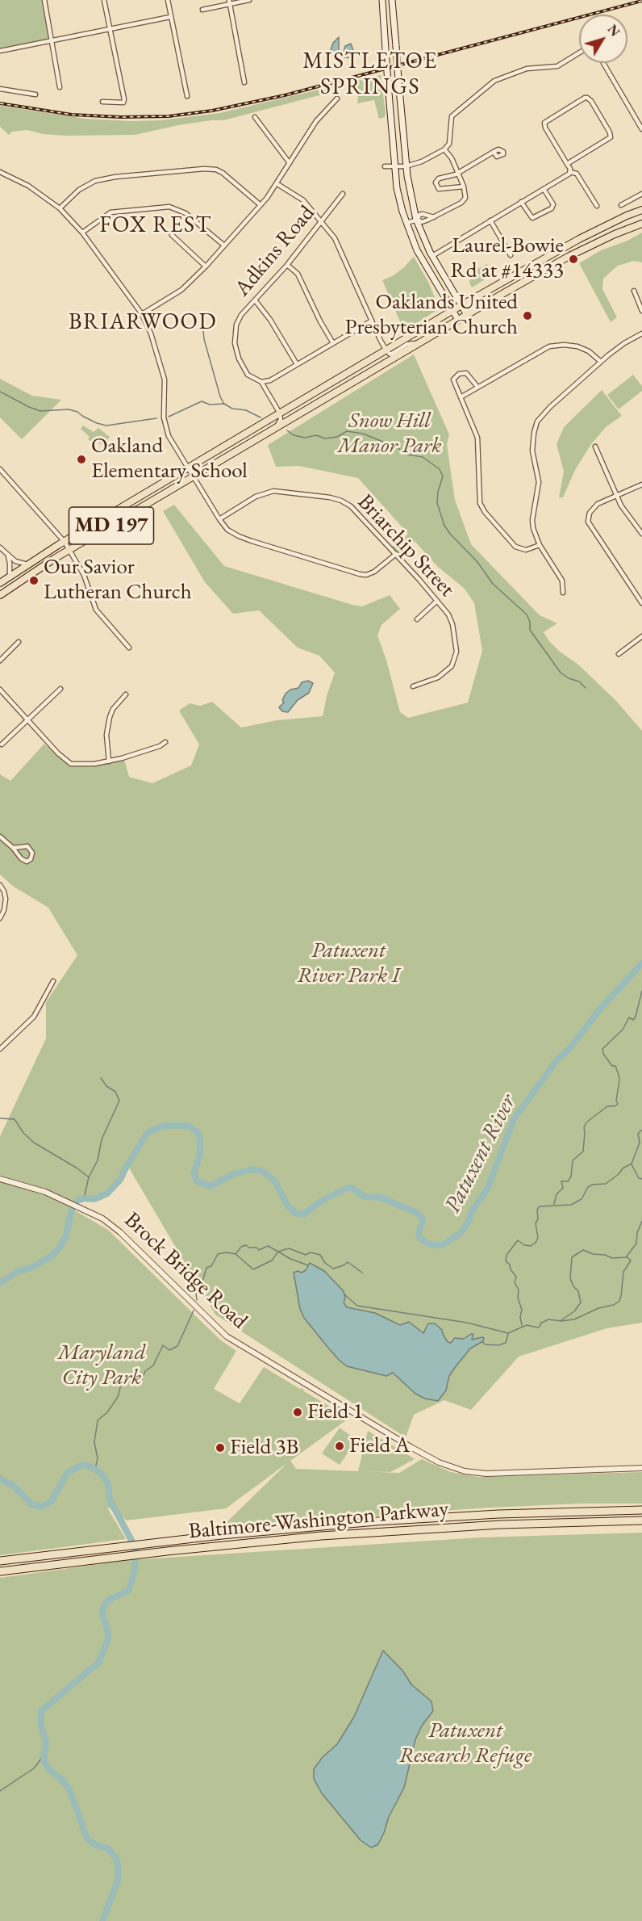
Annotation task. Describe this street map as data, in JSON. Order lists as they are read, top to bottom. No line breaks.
{"streets":{"highway":["Baltimore-Washington Parkway"],"main road":["MD 197"],"street":["Adkins Road","Briarchip Street","Brock Bridge Road"]},"crossings":[["Adkins Road","MD 197"]],"districts":["MISTLETOE SPRINGS","FOX REST","BRIARWOOD"],"water":["Patuxent River"],"parks":["Snow Hill Manor Park","Patuxent River Park I","Maryland City Park","Patuxent Research Refuge"],"places":["Laurel-Bowie Rd at #14333","Oaklands United Presbyterian Church","Oakland Elementary School","Our Savior Lutheran Church","Field 1","Field A","Field 3B"],"north":"top right"}
